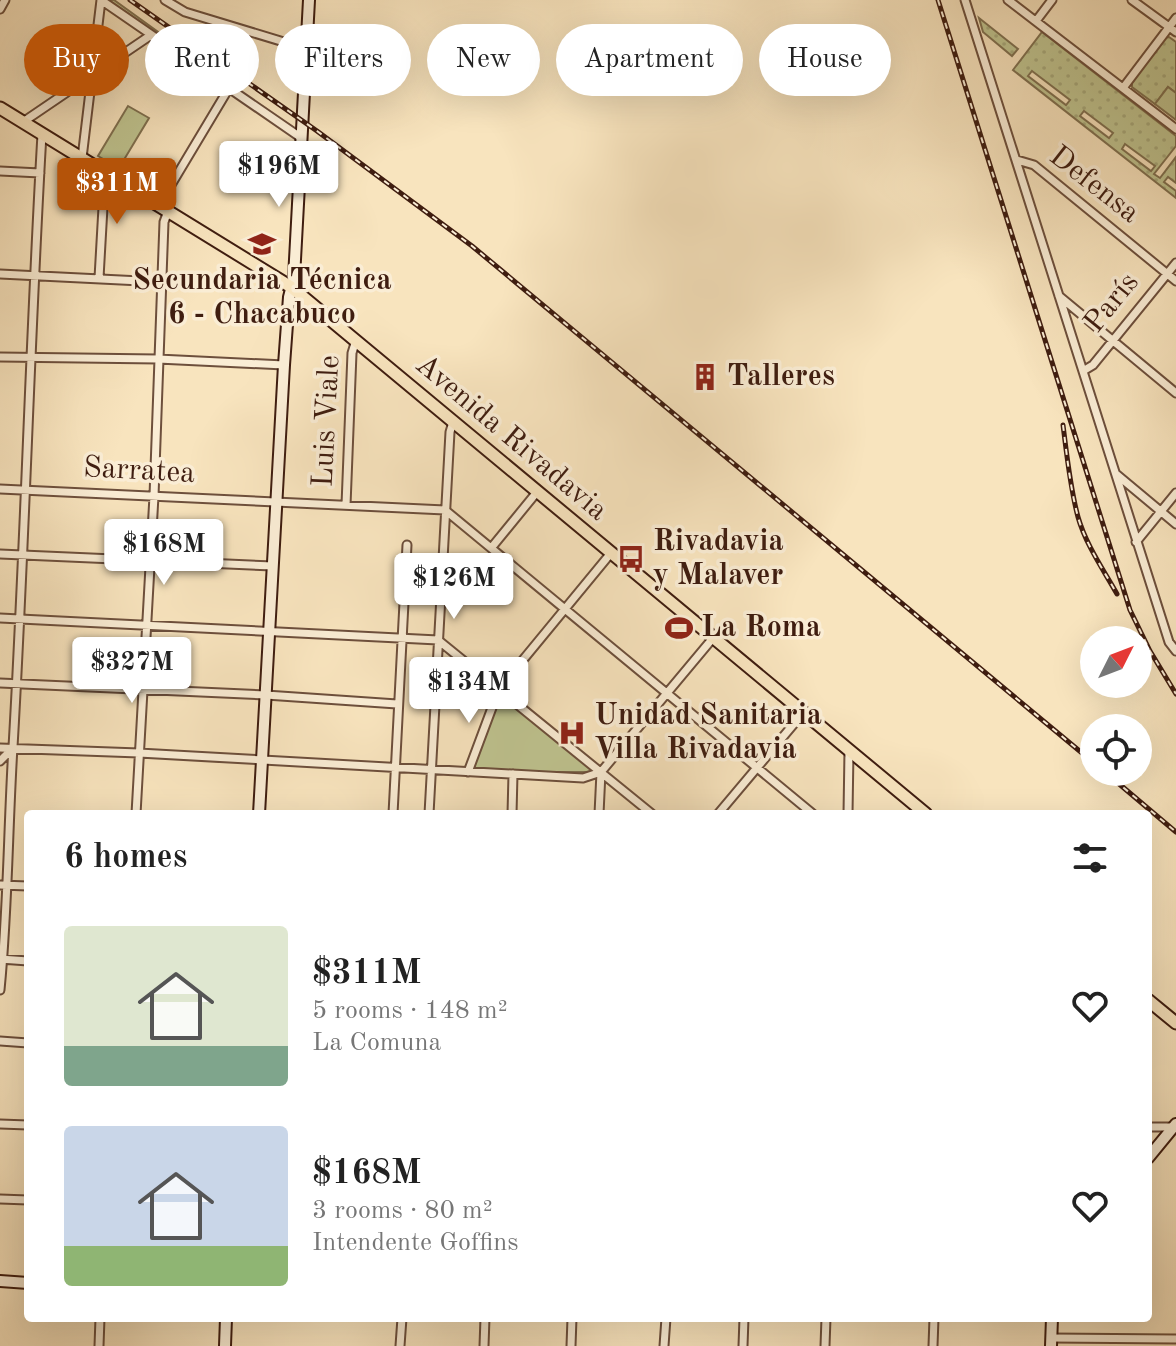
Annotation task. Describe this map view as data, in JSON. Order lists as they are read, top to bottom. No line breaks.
{"streets":{"main road":["Avenida Rivadavia"],"street":["Defensa","París","Luis Viale","Sarratea"]},"crossings":[["Defensa","París"],["Luis Viale","Avenida Rivadavia"],["Luis Viale","Sarratea"]],"places":{"school or university":["Secundaria Técnica 6 - Chacabuco"],"building":["Talleres"],"bus stop":["Rivadavia y Malaver"],"sports":["La Roma"],"hospital":["Unidad Sanitaria Villa Rivadavia"]},"north":"top right","page":{"chip":["Buy","Rent","Filters","New","Apartment","House"],"price":["$196M","$311M","$168M","$126M","$327M","$134M"],"heading":"6 homes","list":[{"name":"$311M","note":"5 rooms · 148 m² · La Comuna"},{"name":"$168M","note":"3 rooms · 80 m² · Intendente Goffins"}]}}
